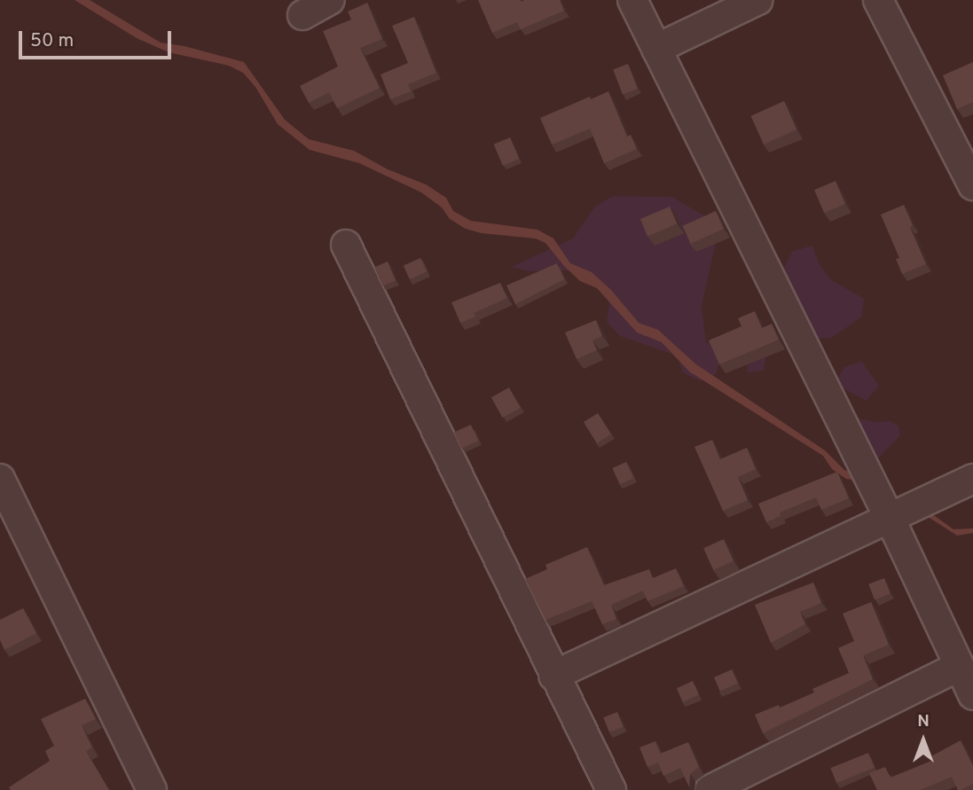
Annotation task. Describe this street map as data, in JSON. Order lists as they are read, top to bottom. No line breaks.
{"scale_bar":"50 m","north":"top"}
